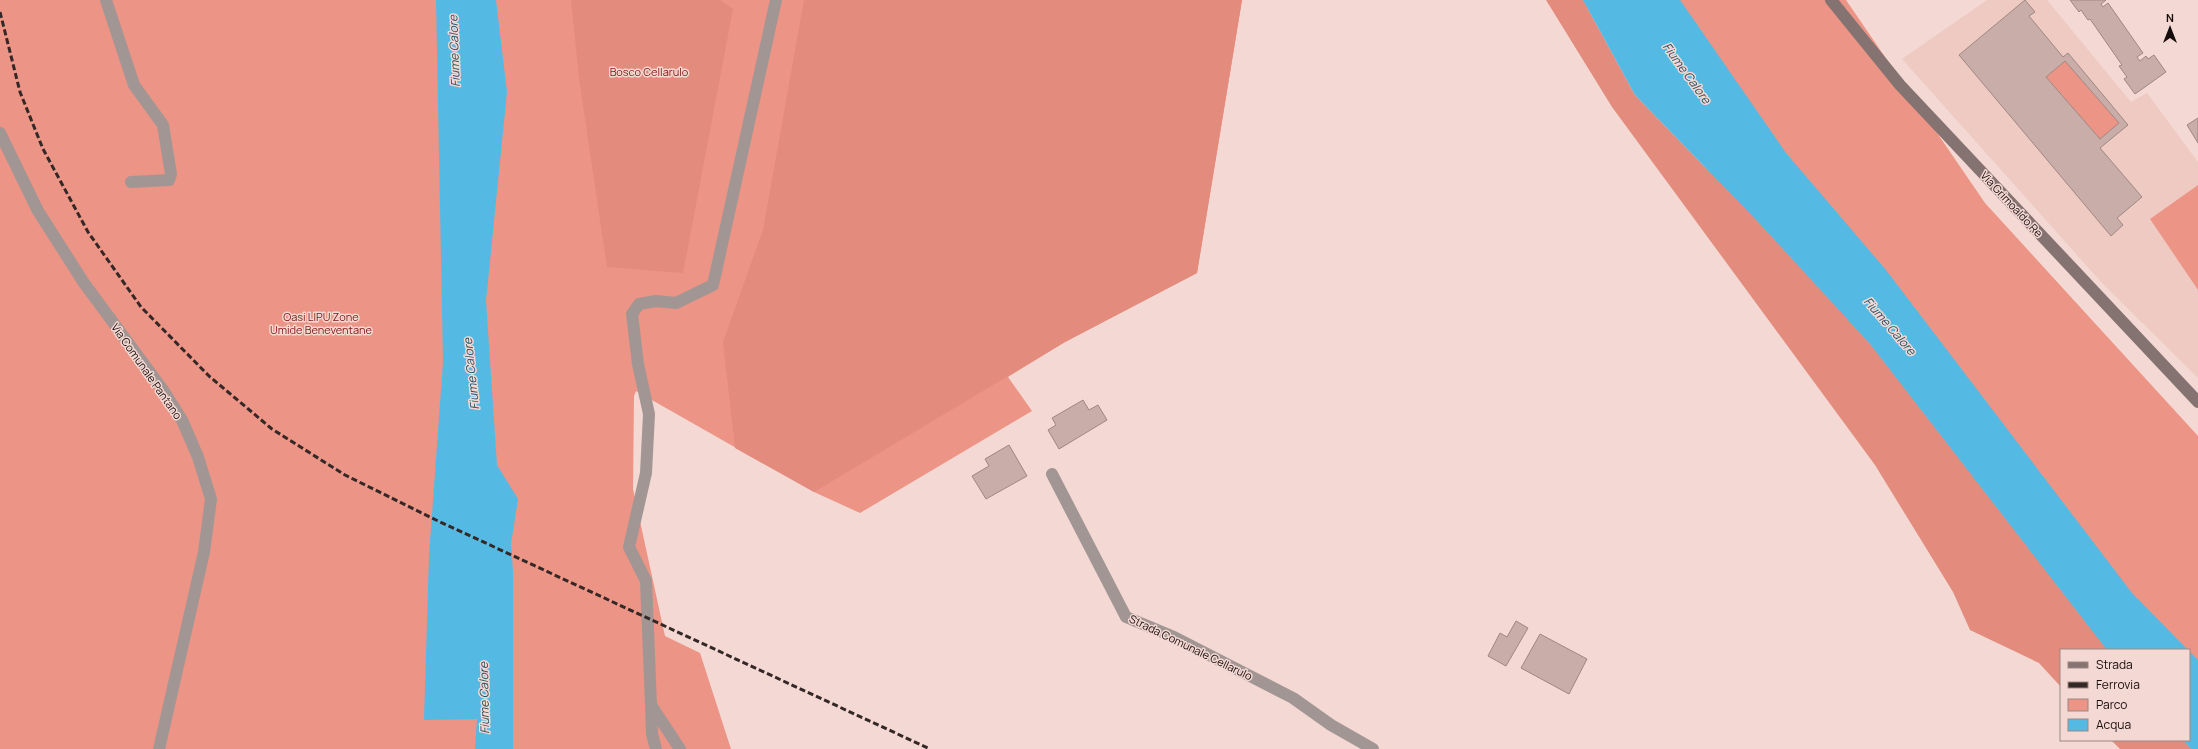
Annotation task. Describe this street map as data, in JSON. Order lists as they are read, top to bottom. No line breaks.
{"streets":{"main road":["Via Grimoaldo Re"],"street":["Via Comunale Pantano","Strada Comunale Cellarulo"]},"water":["Fiume Calore"],"parks":["Bosco Cellarulo","Oasi LIPU Zone Umide Beneventane"],"legend":["Strada","Ferrovia","Parco","Acqua"],"north":"top"}
